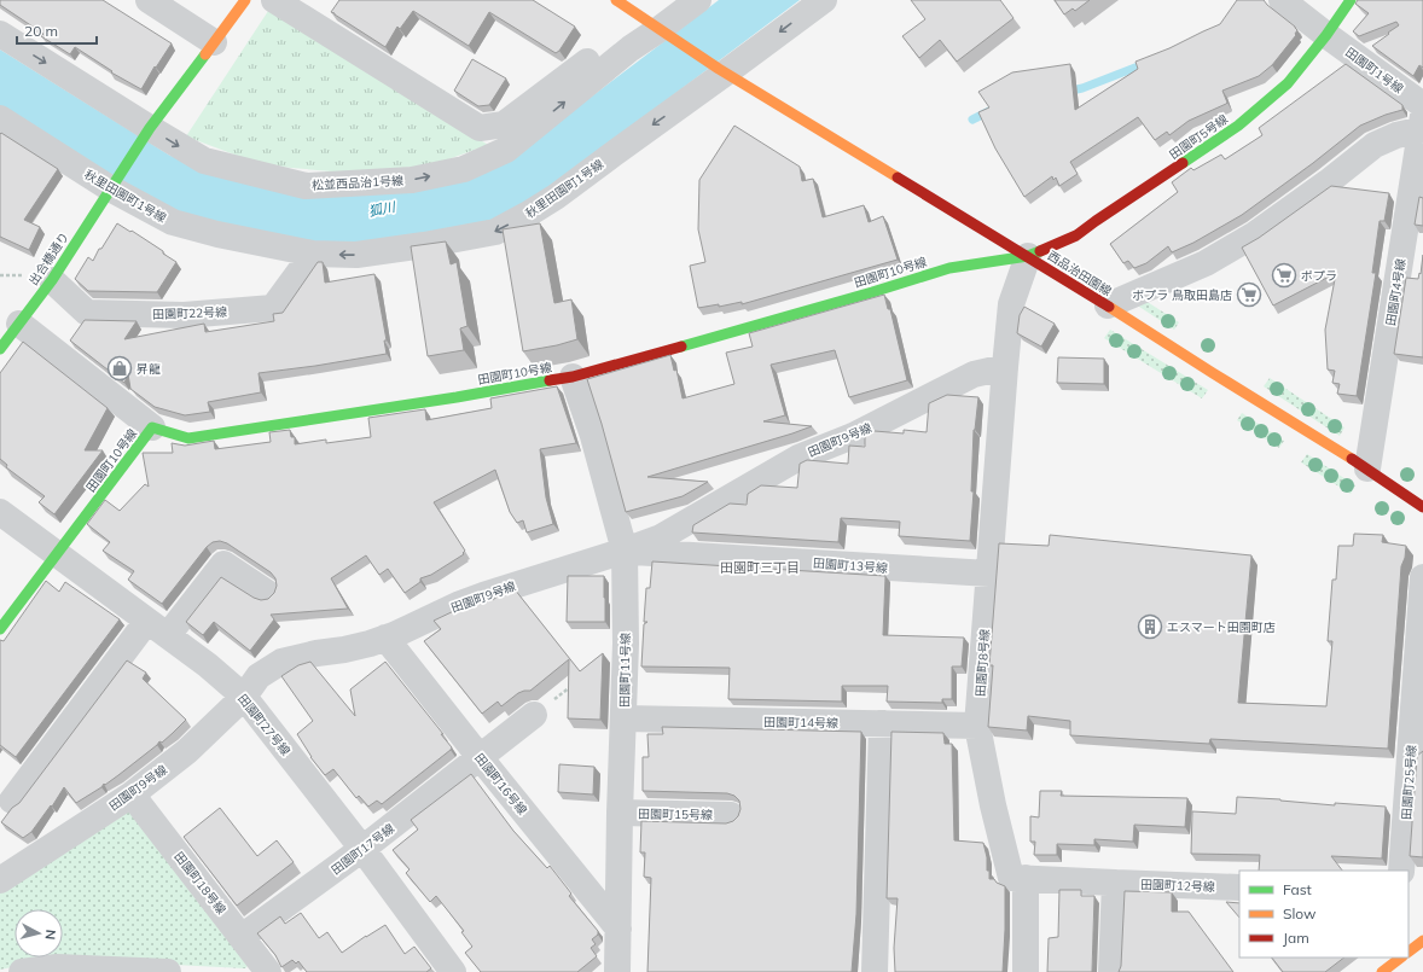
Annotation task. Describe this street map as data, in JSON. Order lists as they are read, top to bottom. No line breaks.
{"streets":{"main road":["田園町5号線","出合橋通り","田園町10号線","西品治田園線"],"street":["田園町1号線","松並西品治1号線","秋里田園町1号線","田園町4号線","田園町22号線","田園町9号線","田園町13号線","田園町8号線","田園町11号線","田園町14号線","田園町27号線","田園町25号線","田園町16号線","田園町15号線","田園町17号線","田園町18号線","田園町12号線"]},"crossings":[["田園町1号線","田園町5号線"],["田園町1号線","田園町4号線"],["田園町5号線","田園町10号線"],["田園町5号線","西品治田園線"],["田園町5号線","田園町8号線"],["松並西品治1号線","出合橋通り"],["松並西品治1号線","西品治田園線"],["秋里田園町1号線","出合橋通り"],["秋里田園町1号線","西品治田園線"],["秋里田園町1号線","田園町22号線"],["出合橋通り","田園町22号線"],["田園町10号線","西品治田園線"],["田園町10号線","田園町8号線"],["田園町10号線","田園町11号線"],["田園町10号線","田園町27号線"],["西品治田園線","田園町4号線"],["西品治田園線","田園町8号線"],["田園町9号線","田園町13号線"],["田園町9号線","田園町8号線"],["田園町9号線","田園町11号線"],["田園町9号線","田園町27号線"],["田園町9号線","田園町16号線"],["田園町9号線","田園町18号線"],["田園町13号線","田園町8号線"],["田園町13号線","田園町11号線"],["田園町8号線","田園町14号線"],["田園町8号線","田園町12号線"],["田園町11号線","田園町14号線"],["田園町11号線","田園町16号線"],["田園町11号線","田園町15号線"],["田園町27号線","田園町17号線"],["田園町16号線","田園町17号線"],["田園町17号線","田園町18号線"]],"one_way":["松並西品治1号線","秋里田園町1号線"],"districts":["田園町三丁目"],"water":["狐川"],"places":{"supermarket":["ポプラ","ポプラ 鳥取田島店"],"shop":["昇龍"],"building":["エスマート田園町店"]},"legend":["Fast","Slow","Jam"],"scale_bar":"20 m","north":"right"}
